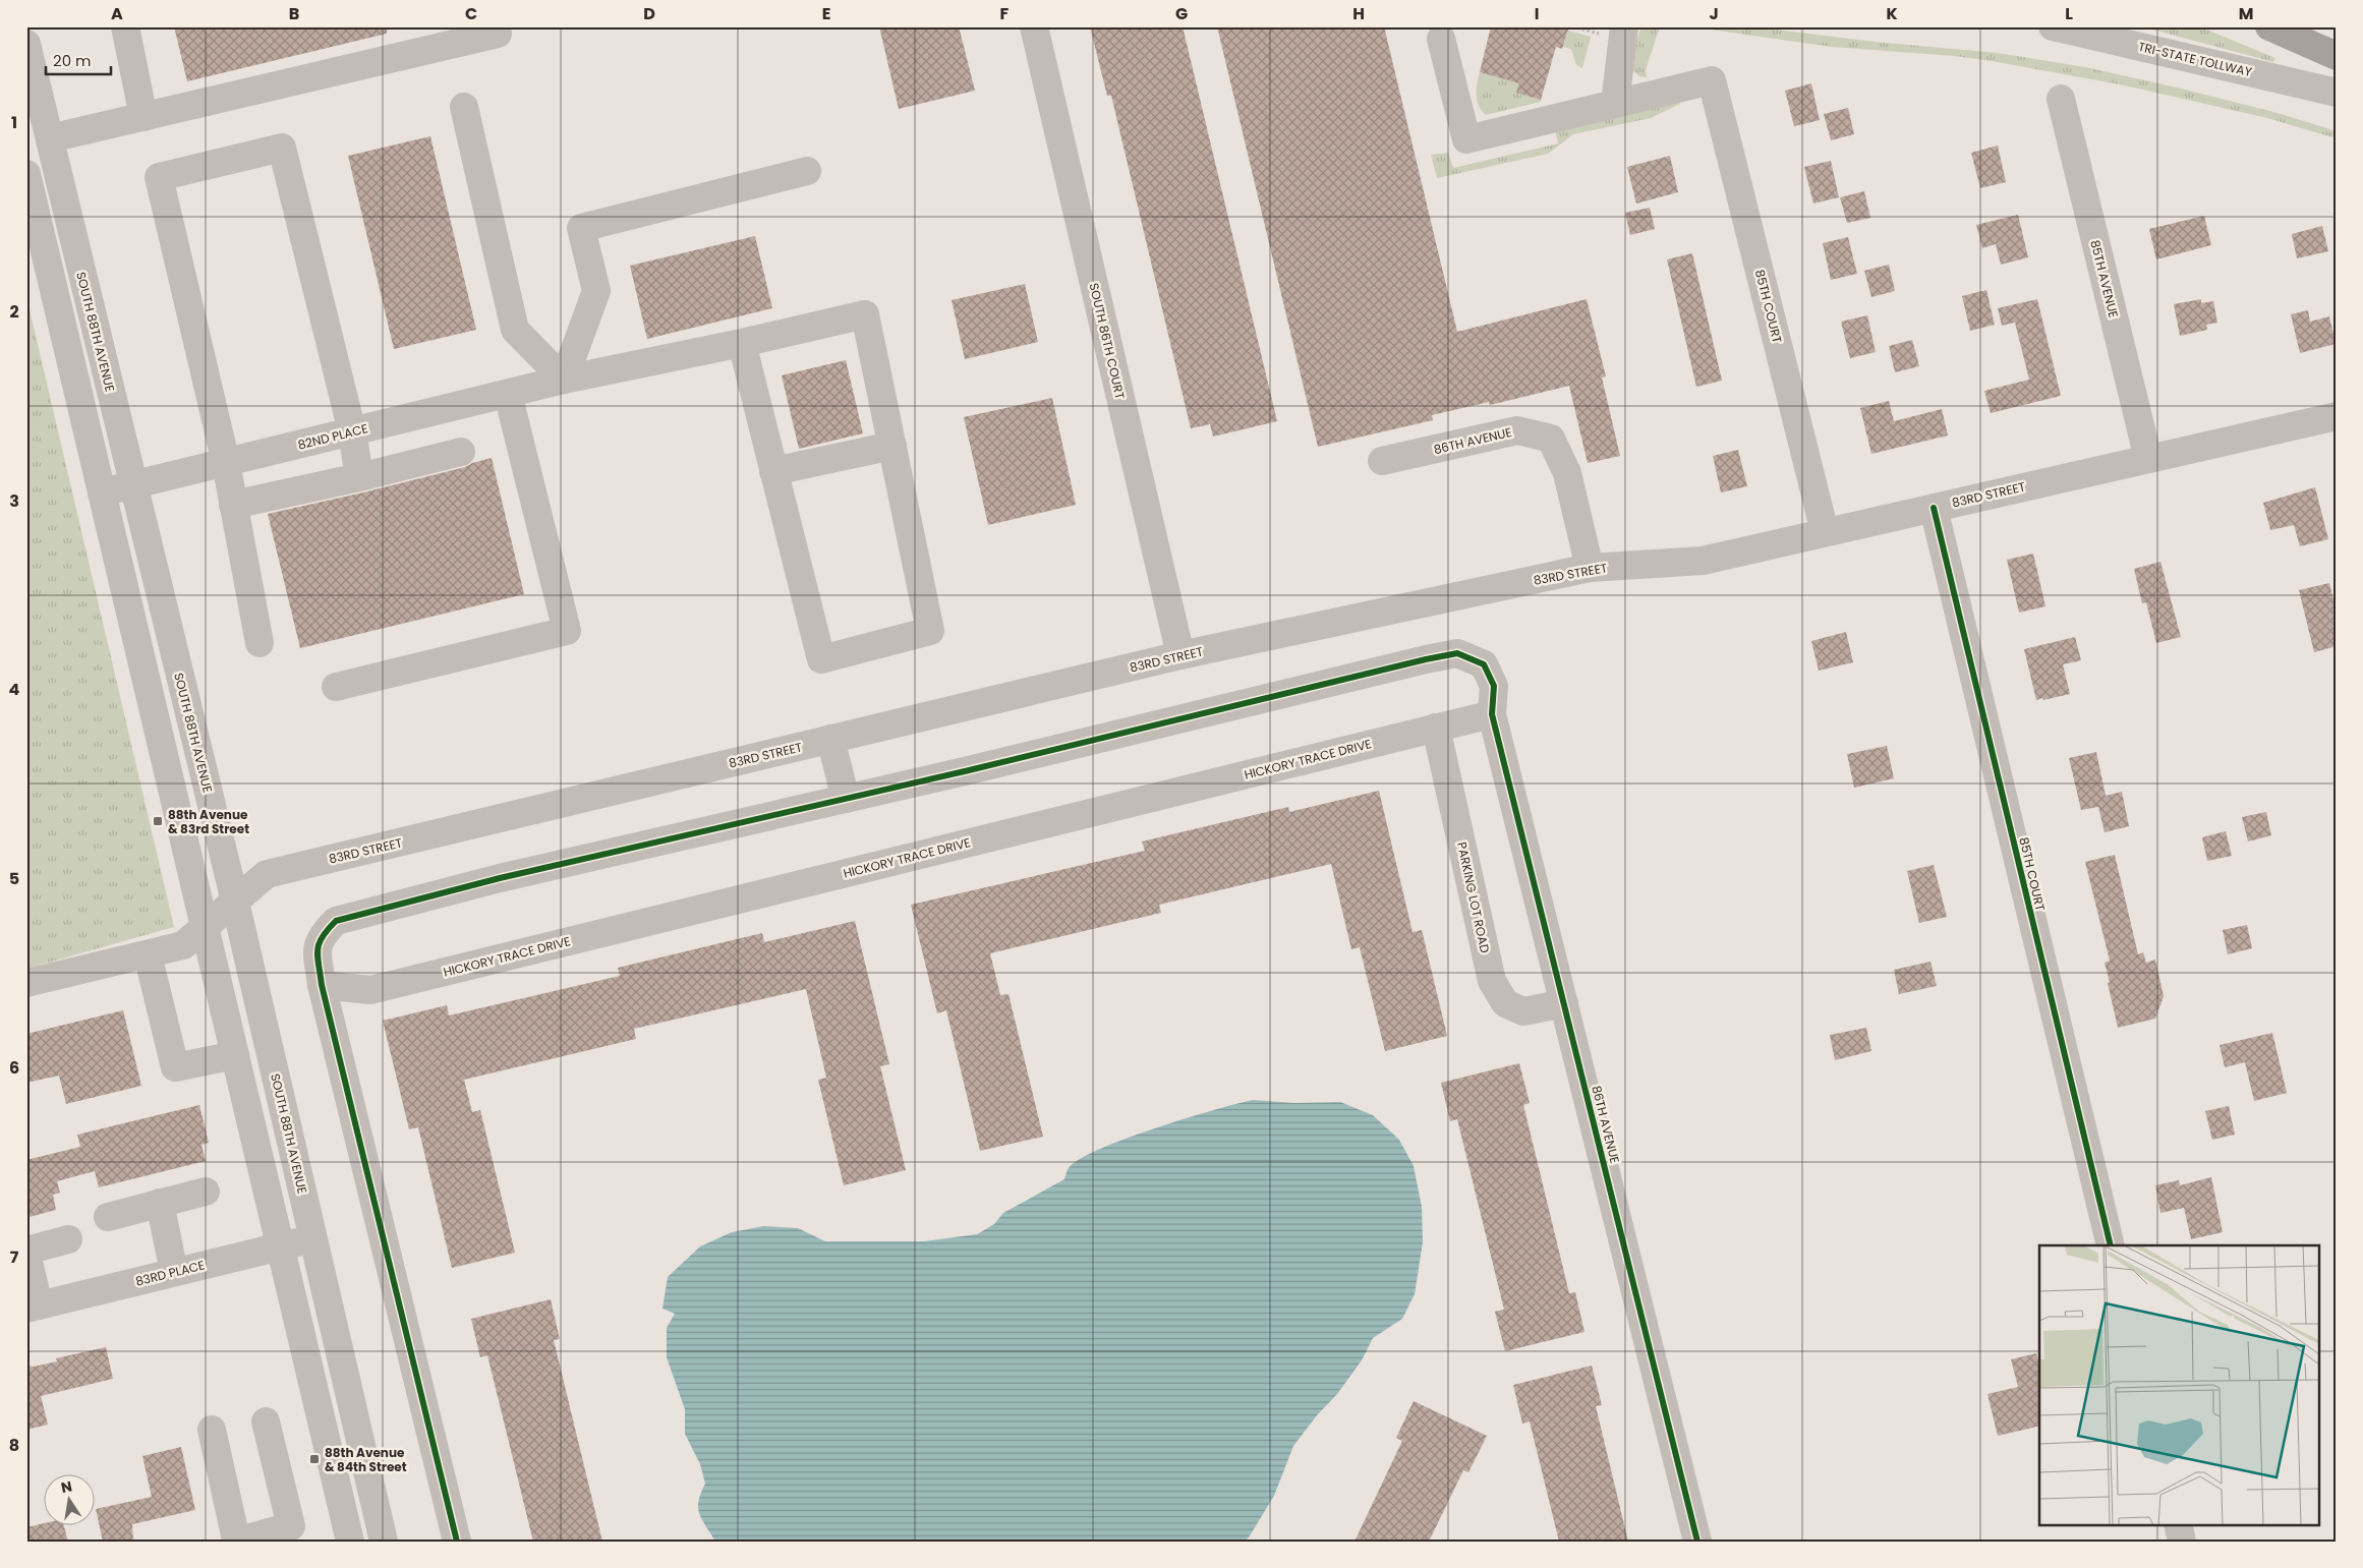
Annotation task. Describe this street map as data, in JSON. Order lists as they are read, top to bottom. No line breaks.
{"streets":{"street":["TRI-STATE TOLLWAY","85TH AVENUE","85TH COURT","SOUTH 88TH AVENUE","SOUTH 86TH COURT","82ND PLACE","86TH AVENUE","83RD STREET","HICKORY TRACE DRIVE","PARKING LOT ROAD","83RD PLACE"]},"crossings":[["85TH AVENUE","83RD STREET"],["85TH COURT","83RD STREET"],["SOUTH 88TH AVENUE","82ND PLACE"],["SOUTH 88TH AVENUE","83RD STREET"],["SOUTH 88TH AVENUE","83RD PLACE"],["SOUTH 86TH COURT","83RD STREET"],["86TH AVENUE","83RD STREET"],["86TH AVENUE","HICKORY TRACE DRIVE"],["86TH AVENUE","PARKING LOT ROAD"],["HICKORY TRACE DRIVE","PARKING LOT ROAD"]],"places":{"transit":["88th Avenue & 83rd Street","88th Avenue & 84th Street"]},"scale_bar":"20 m","north":"top","grid":{"columns":["A","B","C","D","E","F","G","H","I","J","K","L","M"],"rows":["1","2","3","4","5","6","7","8"]}}
